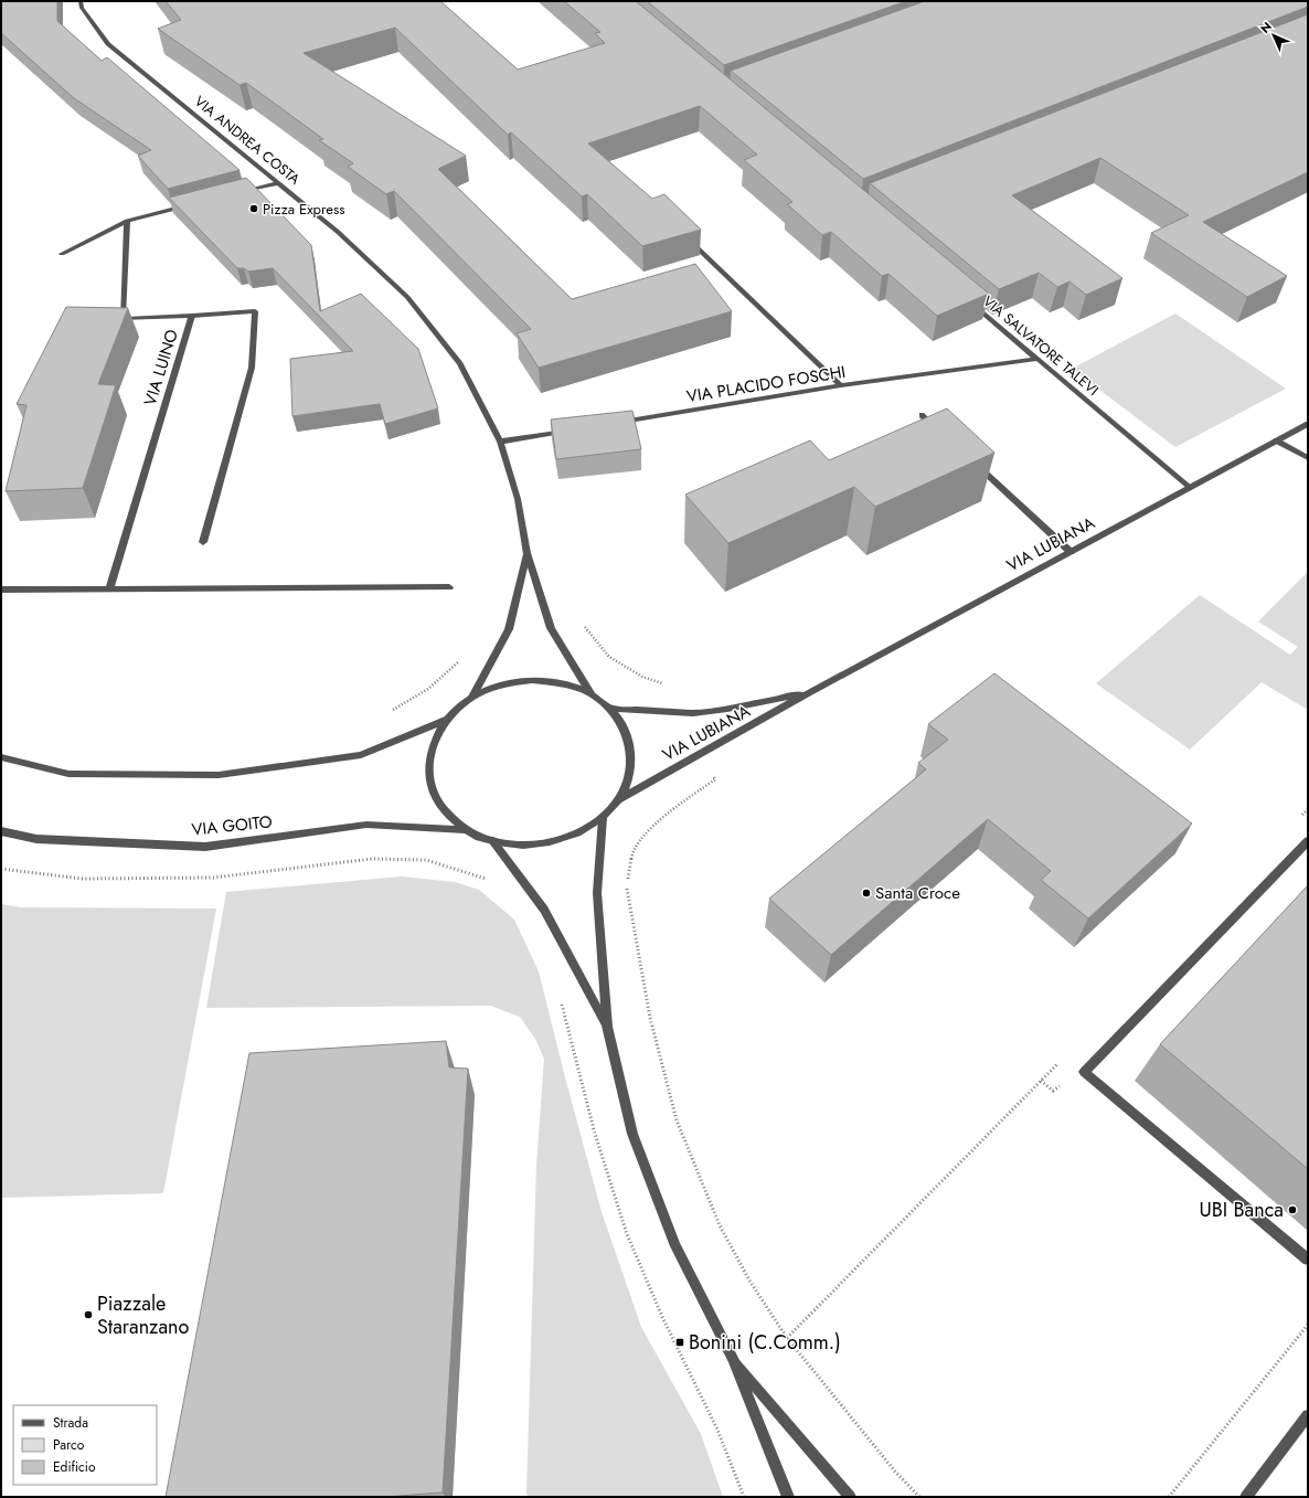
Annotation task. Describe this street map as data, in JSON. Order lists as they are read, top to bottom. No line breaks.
{"streets":{"street":["VIA ANDREA COSTA","VIA SALVATORE TALEVI","VIA LUINO","VIA PLACIDO FOSCHI","VIA LUBIANA","VIA GOITO"]},"crossings":[["VIA SALVATORE TALEVI","VIA PLACIDO FOSCHI"],["VIA SALVATORE TALEVI","VIA LUBIANA"]],"places":{"other":["Pizza Express","Santa Croce","UBI Banca","Piazzale Staranzano"],"transit":["Bonini (C.Comm.)"]},"legend":["Strada","Parco","Edificio"],"north":"top left"}
